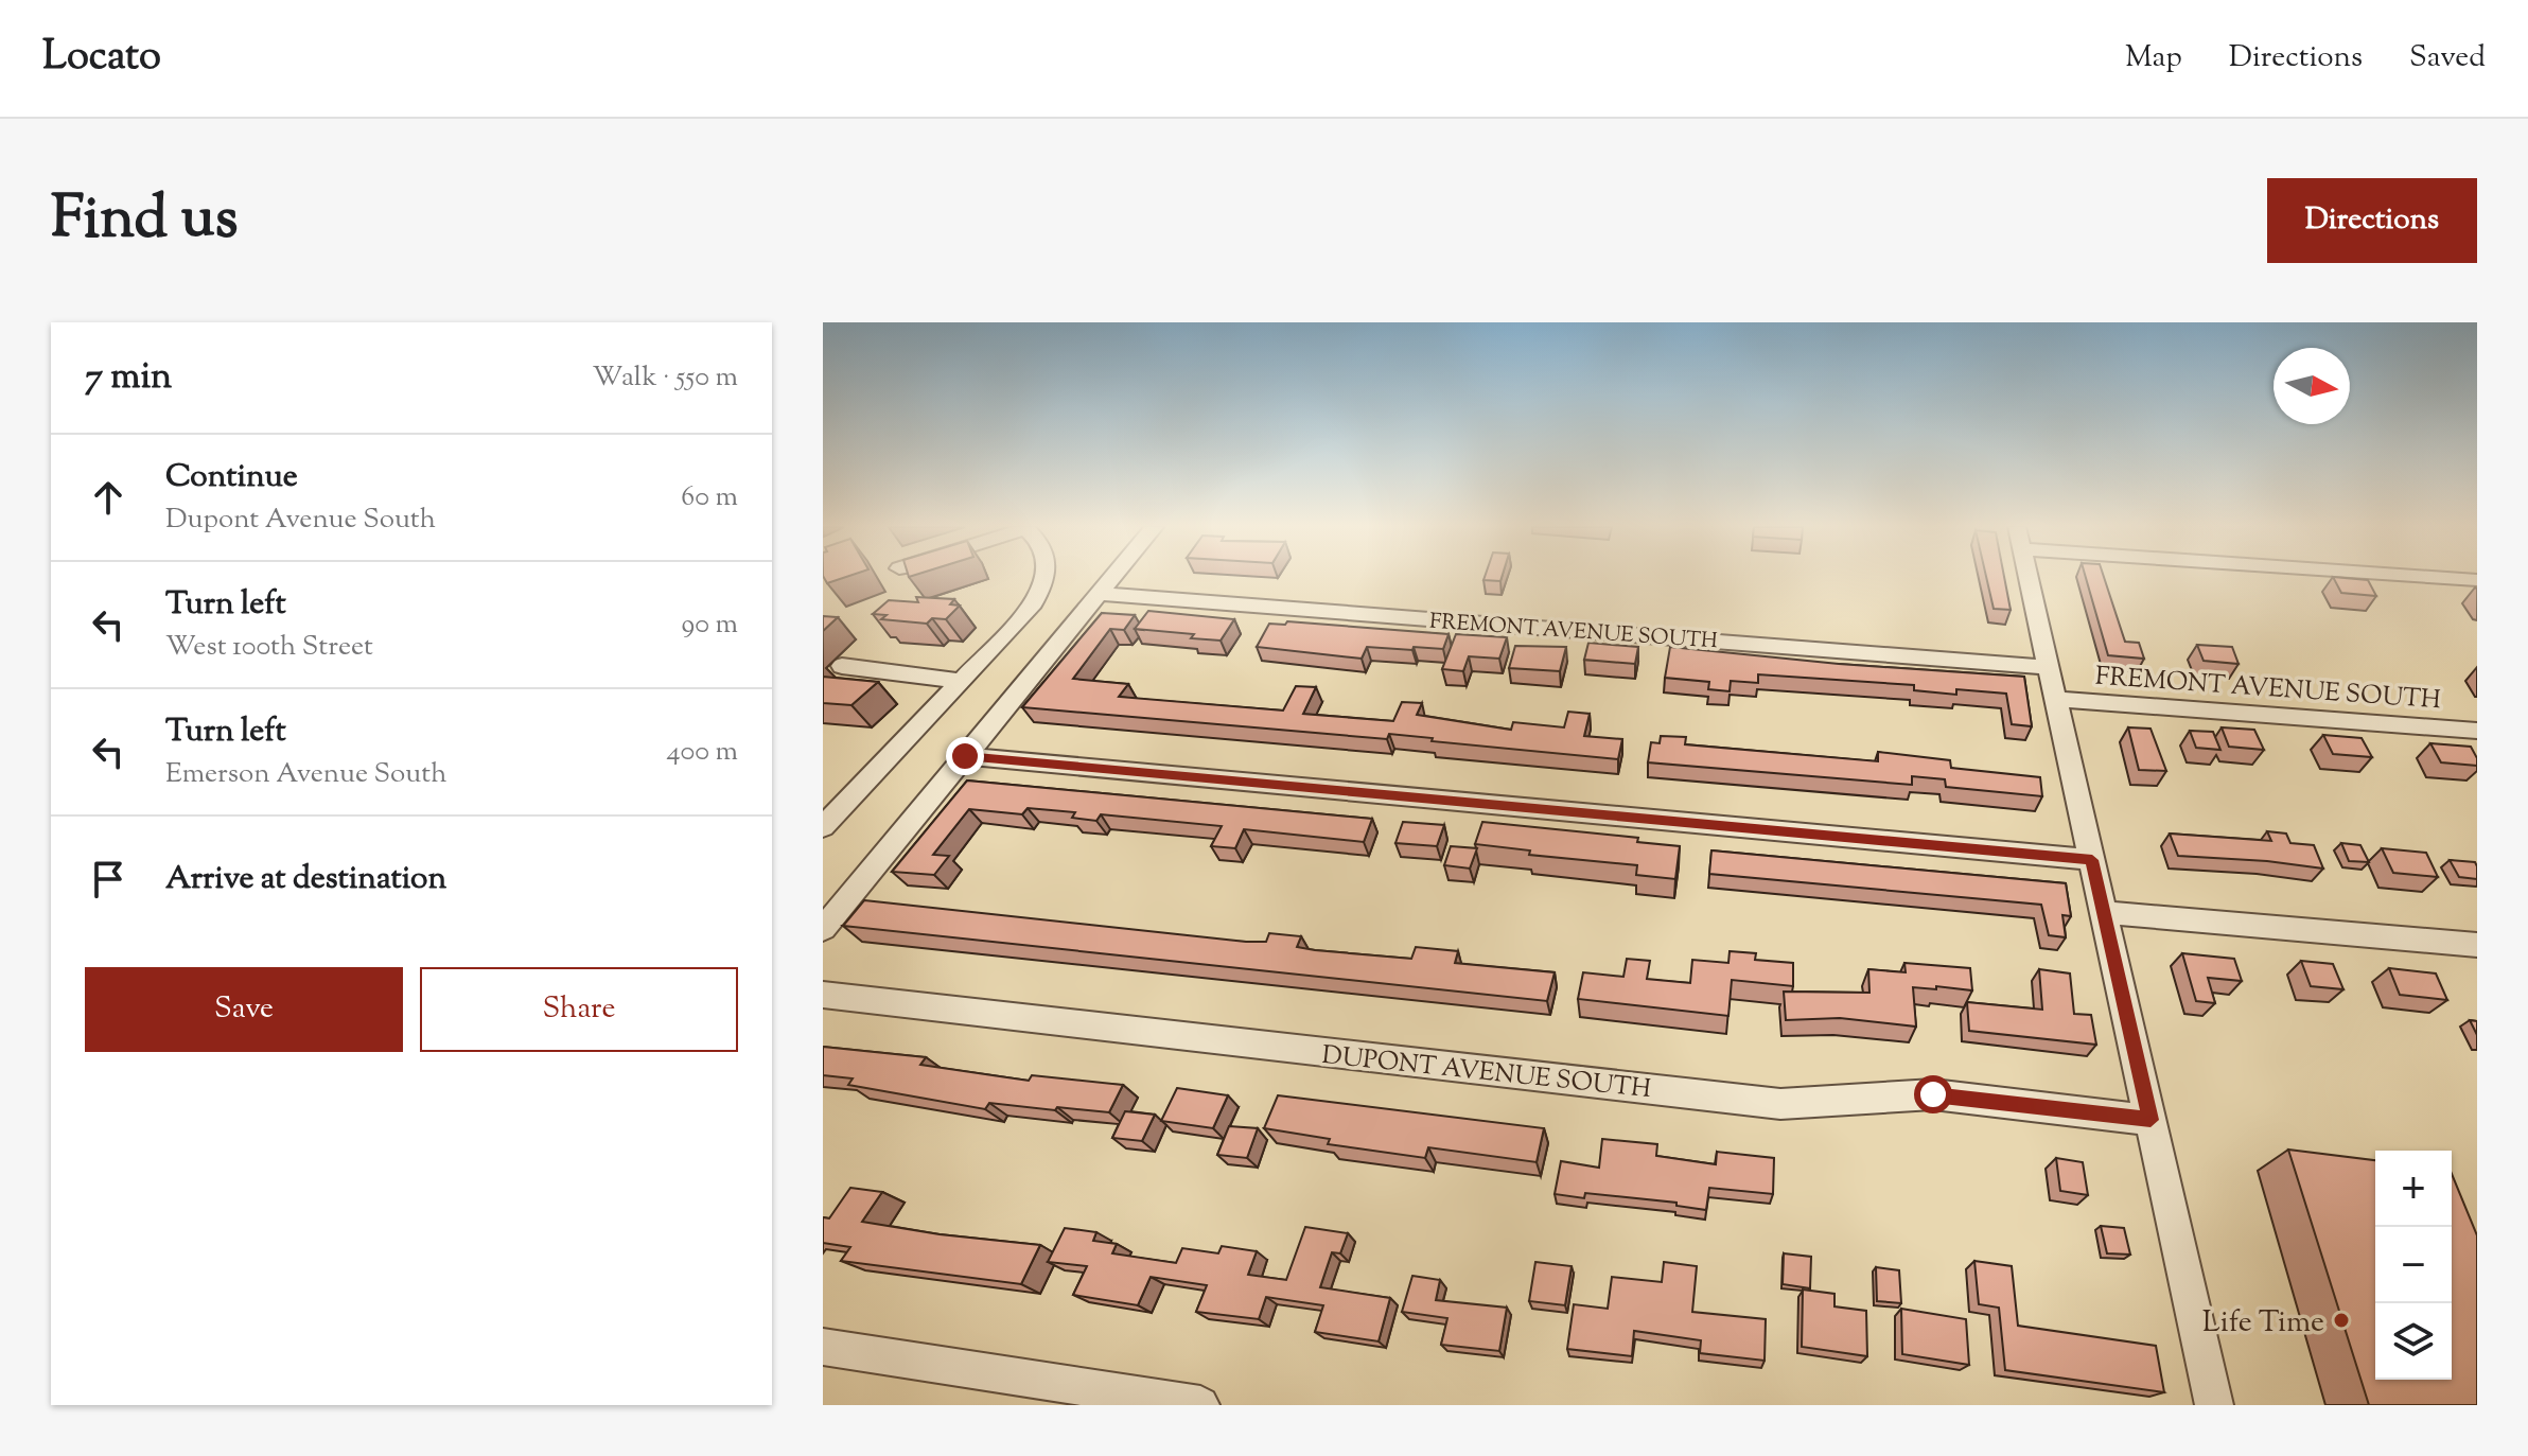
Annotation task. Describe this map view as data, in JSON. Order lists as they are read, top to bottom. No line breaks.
{"streets":{"street":["FREMONT AVENUE SOUTH","DUPONT AVENUE SOUTH"]},"places":["Life Time"],"north":"right","page":{"header":"Locato","nav":["Map","Directions","Saved"],"title":"Find us","buttons":["Directions",["Save","Share"]],"heading":["7 min","Walk · 550 m"],"list":[["Continue","Dupont Avenue South","60 m"],["Turn left","West 100th Street","90 m"],["Turn left","Emerson Avenue South","400 m"],"Arrive at destination"],"map_buttons":["+","−"]}}
